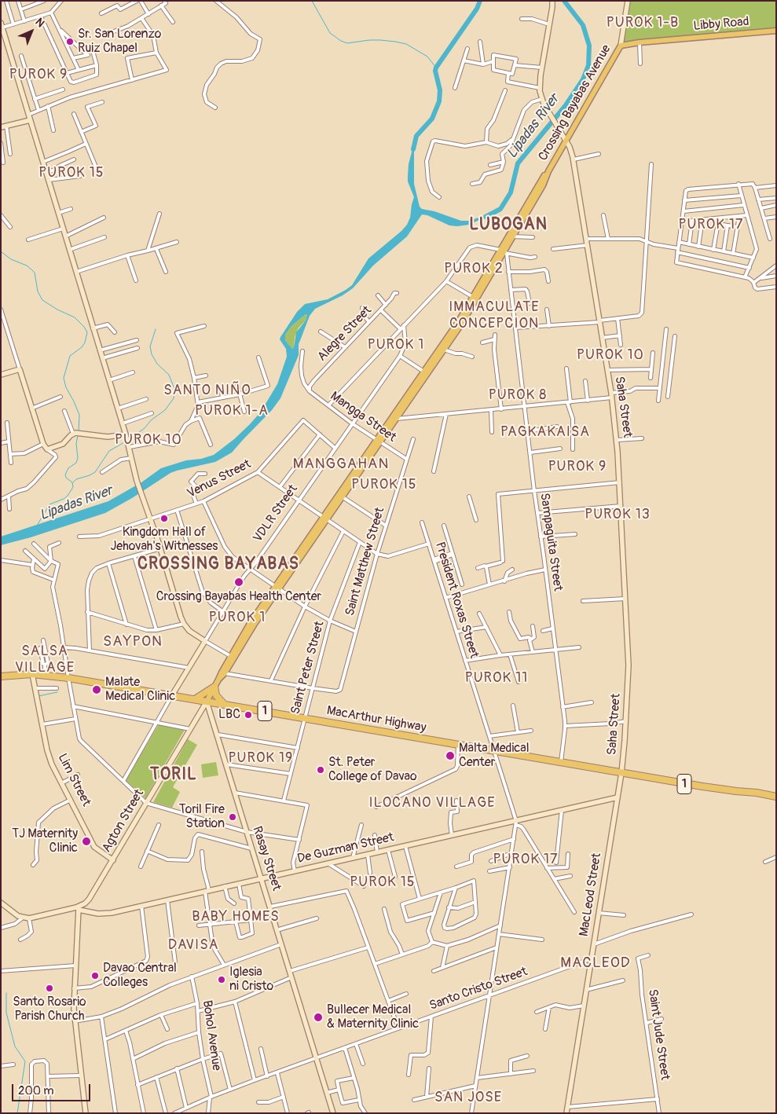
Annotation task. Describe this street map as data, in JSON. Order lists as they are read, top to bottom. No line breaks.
{"streets":{"highway":["1","MacArthur Highway"],"main road":["Libby Road","Crossing Bayabas Avenue"],"street":["Alegre Street","Saha Street","Mangga Street","Venus Street","VDLR Street","Sampaguita Street","Saint Matthew Street","President Roxas Street","Saint Peter Street","Lim Street","Agton Street","De Guzman Street","Rasay Street","MacLeod Street","Santo Cristo Street","Saint Jude Street","Bohol Avenue"]},"crossings":[["Libby Road","Crossing Bayabas Avenue"],["Crossing Bayabas Avenue","Saha Street"],["Crossing Bayabas Avenue","Mangga Street"],["Crossing Bayabas Avenue","Sampaguita Street"],["Crossing Bayabas Avenue","MacArthur Highway"],["Crossing Bayabas Avenue","Agton Street"],["Crossing Bayabas Avenue","Rasay Street"],["Alegre Street","Mangga Street"],["Saha Street","MacArthur Highway"],["Saha Street","MacLeod Street"],["Mangga Street","VDLR Street"],["Mangga Street","Saint Matthew Street"],["VDLR Street","MacArthur Highway"],["Sampaguita Street","MacArthur Highway"],["Saint Matthew Street","Saint Peter Street"],["President Roxas Street","MacArthur Highway"],["President Roxas Street","De Guzman Street"],["Saint Peter Street","MacArthur Highway"],["MacArthur Highway","Lim Street"],["MacArthur Highway","Agton Street"],["MacArthur Highway","Rasay Street"],["MacArthur Highway","MacLeod Street"],["Lim Street","Agton Street"],["Agton Street","De Guzman Street"],["Agton Street","Rasay Street"],["De Guzman Street","Rasay Street"],["De Guzman Street","MacLeod Street"],["Rasay Street","Santo Cristo Street"],["MacLeod Street","Santo Cristo Street"],["Santo Cristo Street","Bohol Avenue"]],"districts":["PUROK 1-B","PUROK 9","PUROK 15","PUROK 17","LUBOGAN","PUROK 2","IMMACULATE CONCEPCION","PUROK 1","PUROK 10","SANTO NIÑO","PUROK 8","PUROK 1-A","PAGKAKAISA","PUROK 10","MANGGAHAN","PUROK 9","PUROK 15","PUROK 13","CROSSING BAYABAS","PUROK 1","SAYPON","SALSA VILLAGE","PUROK 11","PUROK 19","TORIL","ILOCANO VILLAGE","PUROK 17","PUROK 15","BABY HOMES","DAVISA","MACLEOD","SAN JOSE"],"water":["Lipadas River"],"places":["Sr. San Lorenzo Ruiz Chapel","Kingdom Hall of Jehovah's Witnesses","Crossing Bayabas Health Center","Malate Medical Clinic","LBC","Malta Medical Center","St. Peter College of Davao","Toril Fire Station","TJ Maternity Clinic","Davao Central Colleges","Iglesia ni Cristo","Santo Rosario Parish Church","Bullecer Medical & Maternity Clinic"],"scale_bar":"200 m","north":"top right"}
